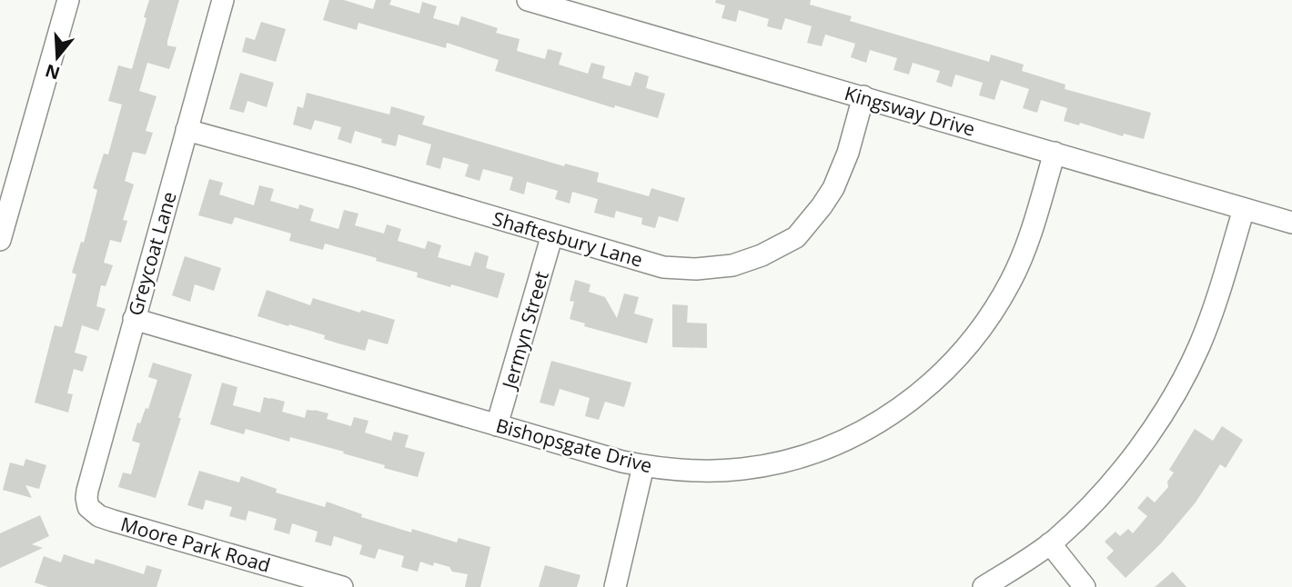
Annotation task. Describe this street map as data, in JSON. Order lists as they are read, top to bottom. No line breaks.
{"streets":{"street":["Kingsway Drive","Shaftesbury Lane","Greycoat Lane","Jermyn Street","Bishopsgate Drive","Moore Park Road"]},"crossings":[["Kingsway Drive","Shaftesbury Lane"],["Kingsway Drive","Bishopsgate Drive"],["Shaftesbury Lane","Greycoat Lane"],["Shaftesbury Lane","Jermyn Street"],["Greycoat Lane","Bishopsgate Drive"],["Greycoat Lane","Moore Park Road"],["Jermyn Street","Bishopsgate Drive"]],"north":"bottom"}
